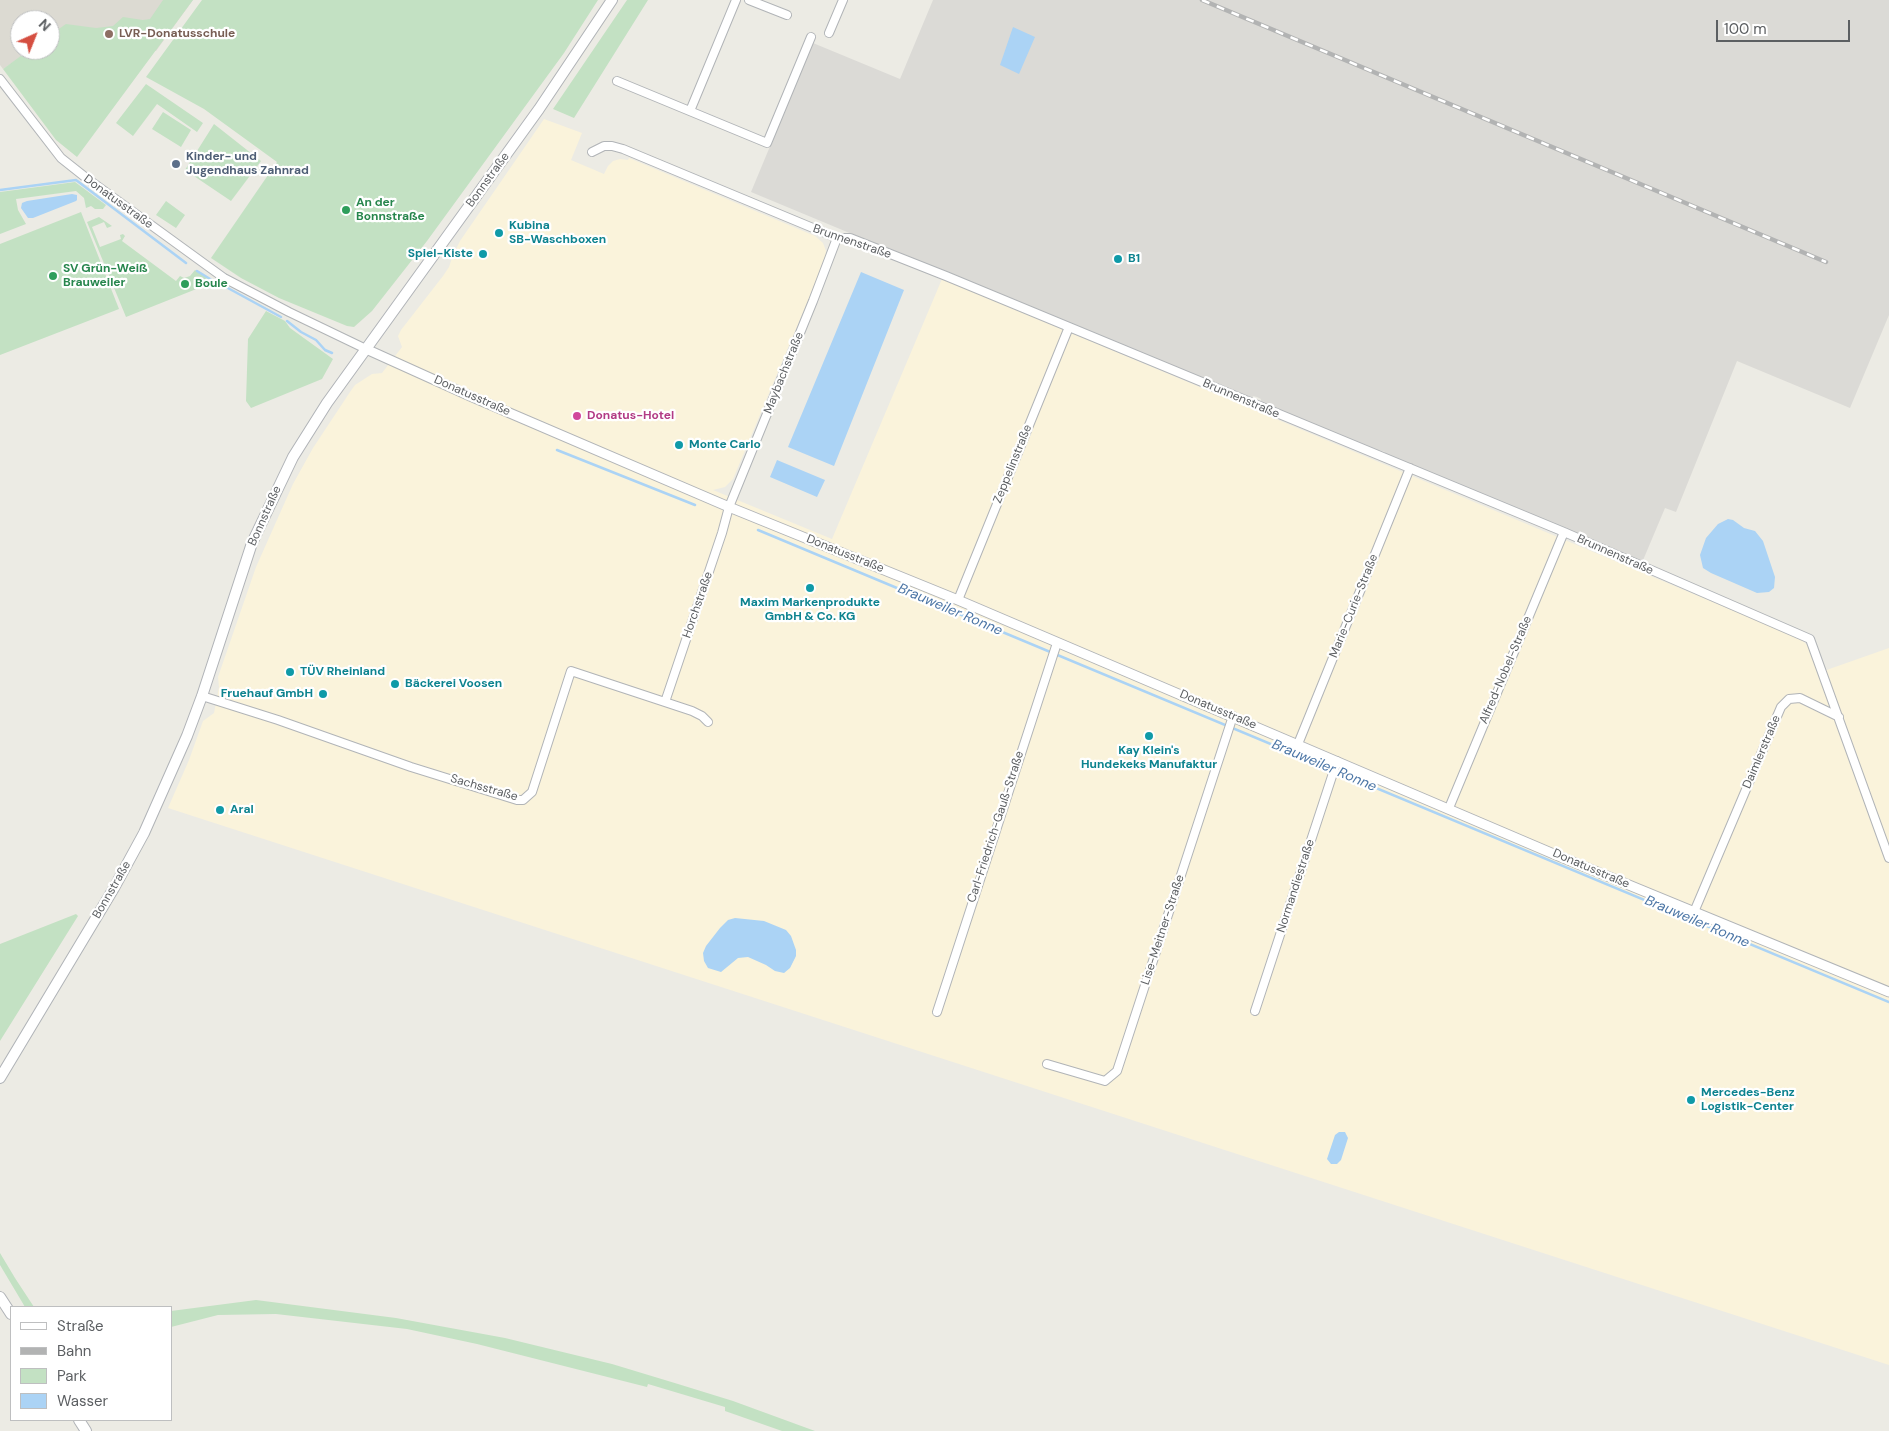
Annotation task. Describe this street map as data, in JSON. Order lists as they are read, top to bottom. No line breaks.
{"streets":{"main road":["Bonnstraße"],"street":["Donatusstraße","Brunnenstraße","Maybachstraße","Zeppelinstraße","Horchstraße","Marie-Curie-Straße","Alfred-Nobel-Straße","Daimlerstraße","Sachsstraße","Carl-Friedrich-Gauß-Straße","Normandiestraße","Lise-Meitner-Straße"]},"crossings":[["Bonnstraße","Donatusstraße"],["Bonnstraße","Sachsstraße"],["Donatusstraße","Maybachstraße"],["Donatusstraße","Zeppelinstraße"],["Donatusstraße","Horchstraße"],["Donatusstraße","Marie-Curie-Straße"],["Donatusstraße","Alfred-Nobel-Straße"],["Donatusstraße","Daimlerstraße"],["Donatusstraße","Carl-Friedrich-Gauß-Straße"],["Donatusstraße","Normandiestraße"],["Donatusstraße","Lise-Meitner-Straße"],["Brunnenstraße","Maybachstraße"],["Brunnenstraße","Zeppelinstraße"],["Brunnenstraße","Marie-Curie-Straße"],["Brunnenstraße","Alfred-Nobel-Straße"],["Brunnenstraße","Daimlerstraße"],["Maybachstraße","Horchstraße"],["Horchstraße","Sachsstraße"]],"water":["Brauweiler Ronne"],"places":["LVR-Donatusschule","Kinder- und Jugendhaus Zahnrad","An der Bonnstraße","Kubina SB-Waschboxen","Spiel-Kiste","B1","SV Grün-Weiß Brauweiler","Boule","Donatus-Hotel","Monte Carlo","Maxim Markenprodukte GmbH & Co. KG","TÜV Rheinland","Bäckerei Voosen","Fruehauf GmbH","Kay Klein's Hundekeks Manufaktur","Aral","Mercedes-Benz Logistik-Center"],"legend":["Straße","Bahn","Park","Wasser"],"scale_bar":"100 m","north":"top right"}
